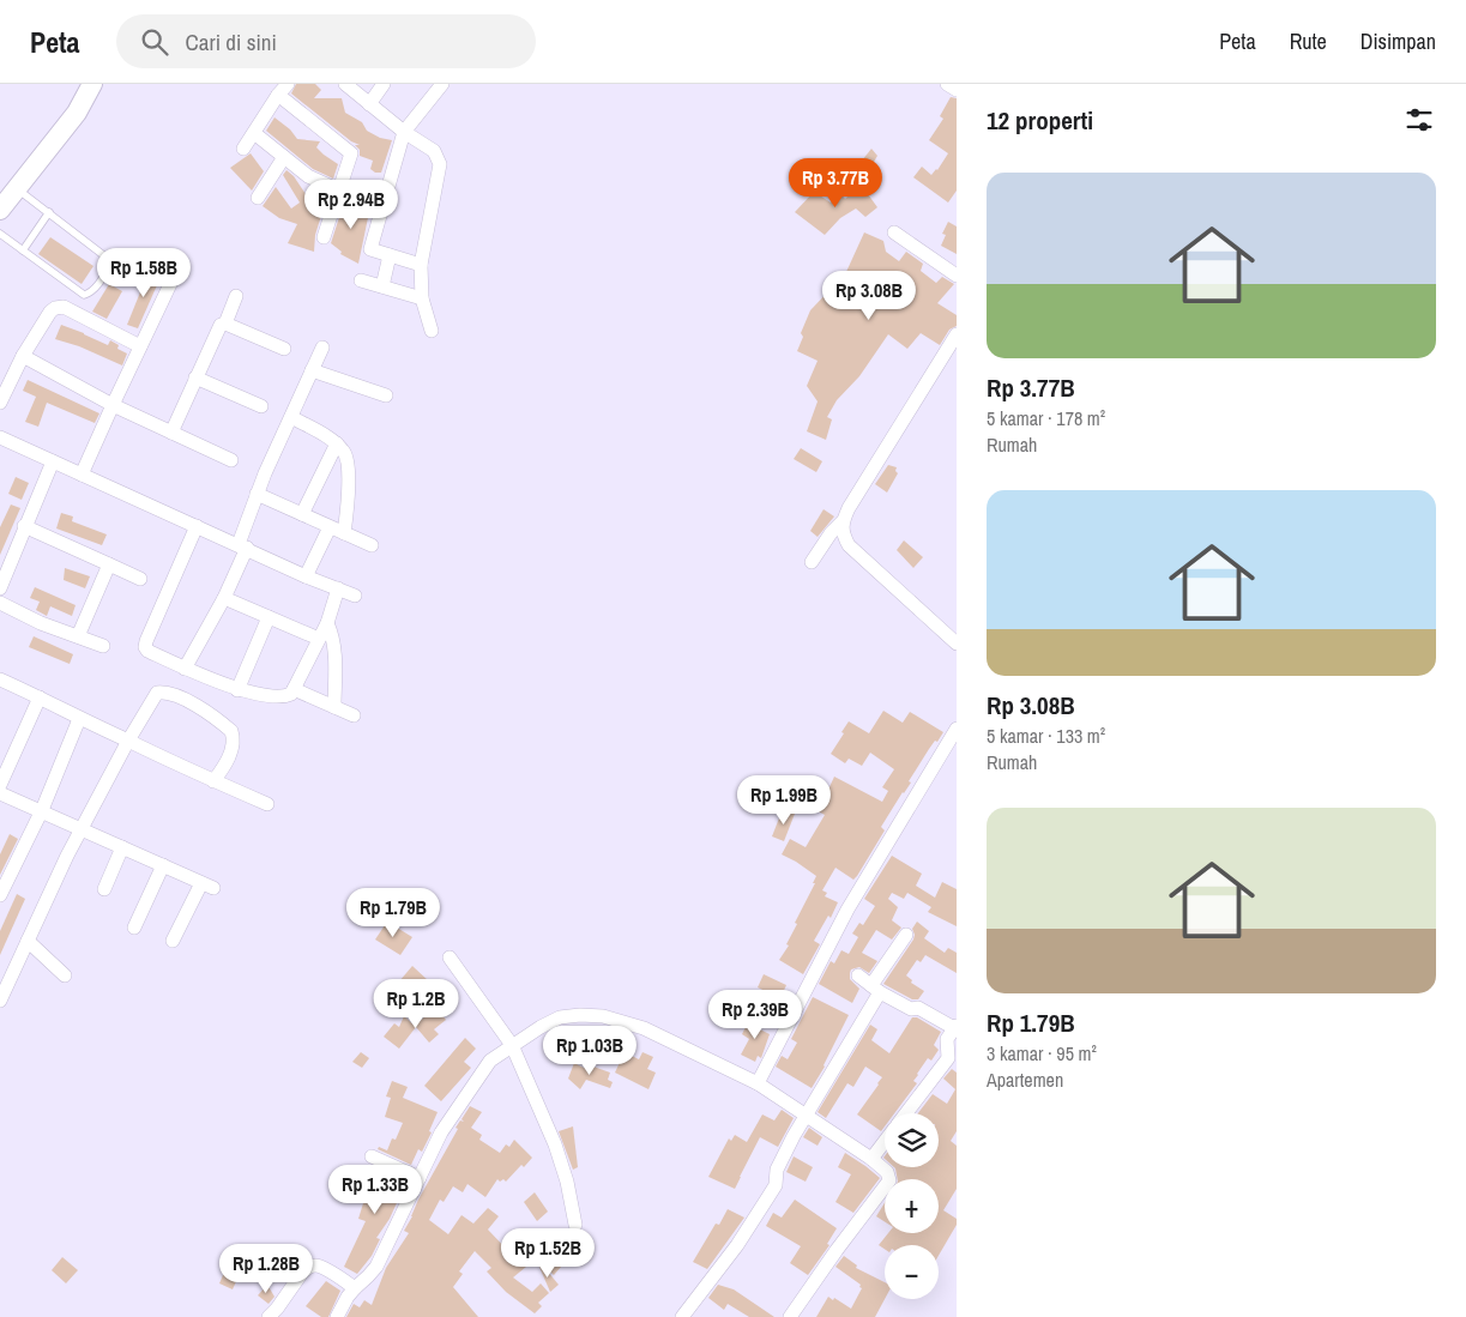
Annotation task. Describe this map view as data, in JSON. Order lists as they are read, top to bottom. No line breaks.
{"page":{"header":"Peta","search":"Cari di sini","nav":["Peta","Rute","Disimpan"],"heading":"12 properti","list":[{"name":"Rp 3.77B","note":"5 kamar · 178 m² · Rumah"},{"name":"Rp 3.08B","note":"5 kamar · 133 m² · Rumah"},{"name":"Rp 1.79B","note":"3 kamar · 95 m² · Apartemen"}],"price":["Rp 3.77B","Rp 2.94B","Rp 1.58B","Rp 3.08B","Rp 1.99B","Rp 1.79B","Rp 1.2B","Rp 2.39B","Rp 1.03B","Rp 1.33B","Rp 1.52B","Rp 1.28B"],"map_buttons":["+","−"]}}
